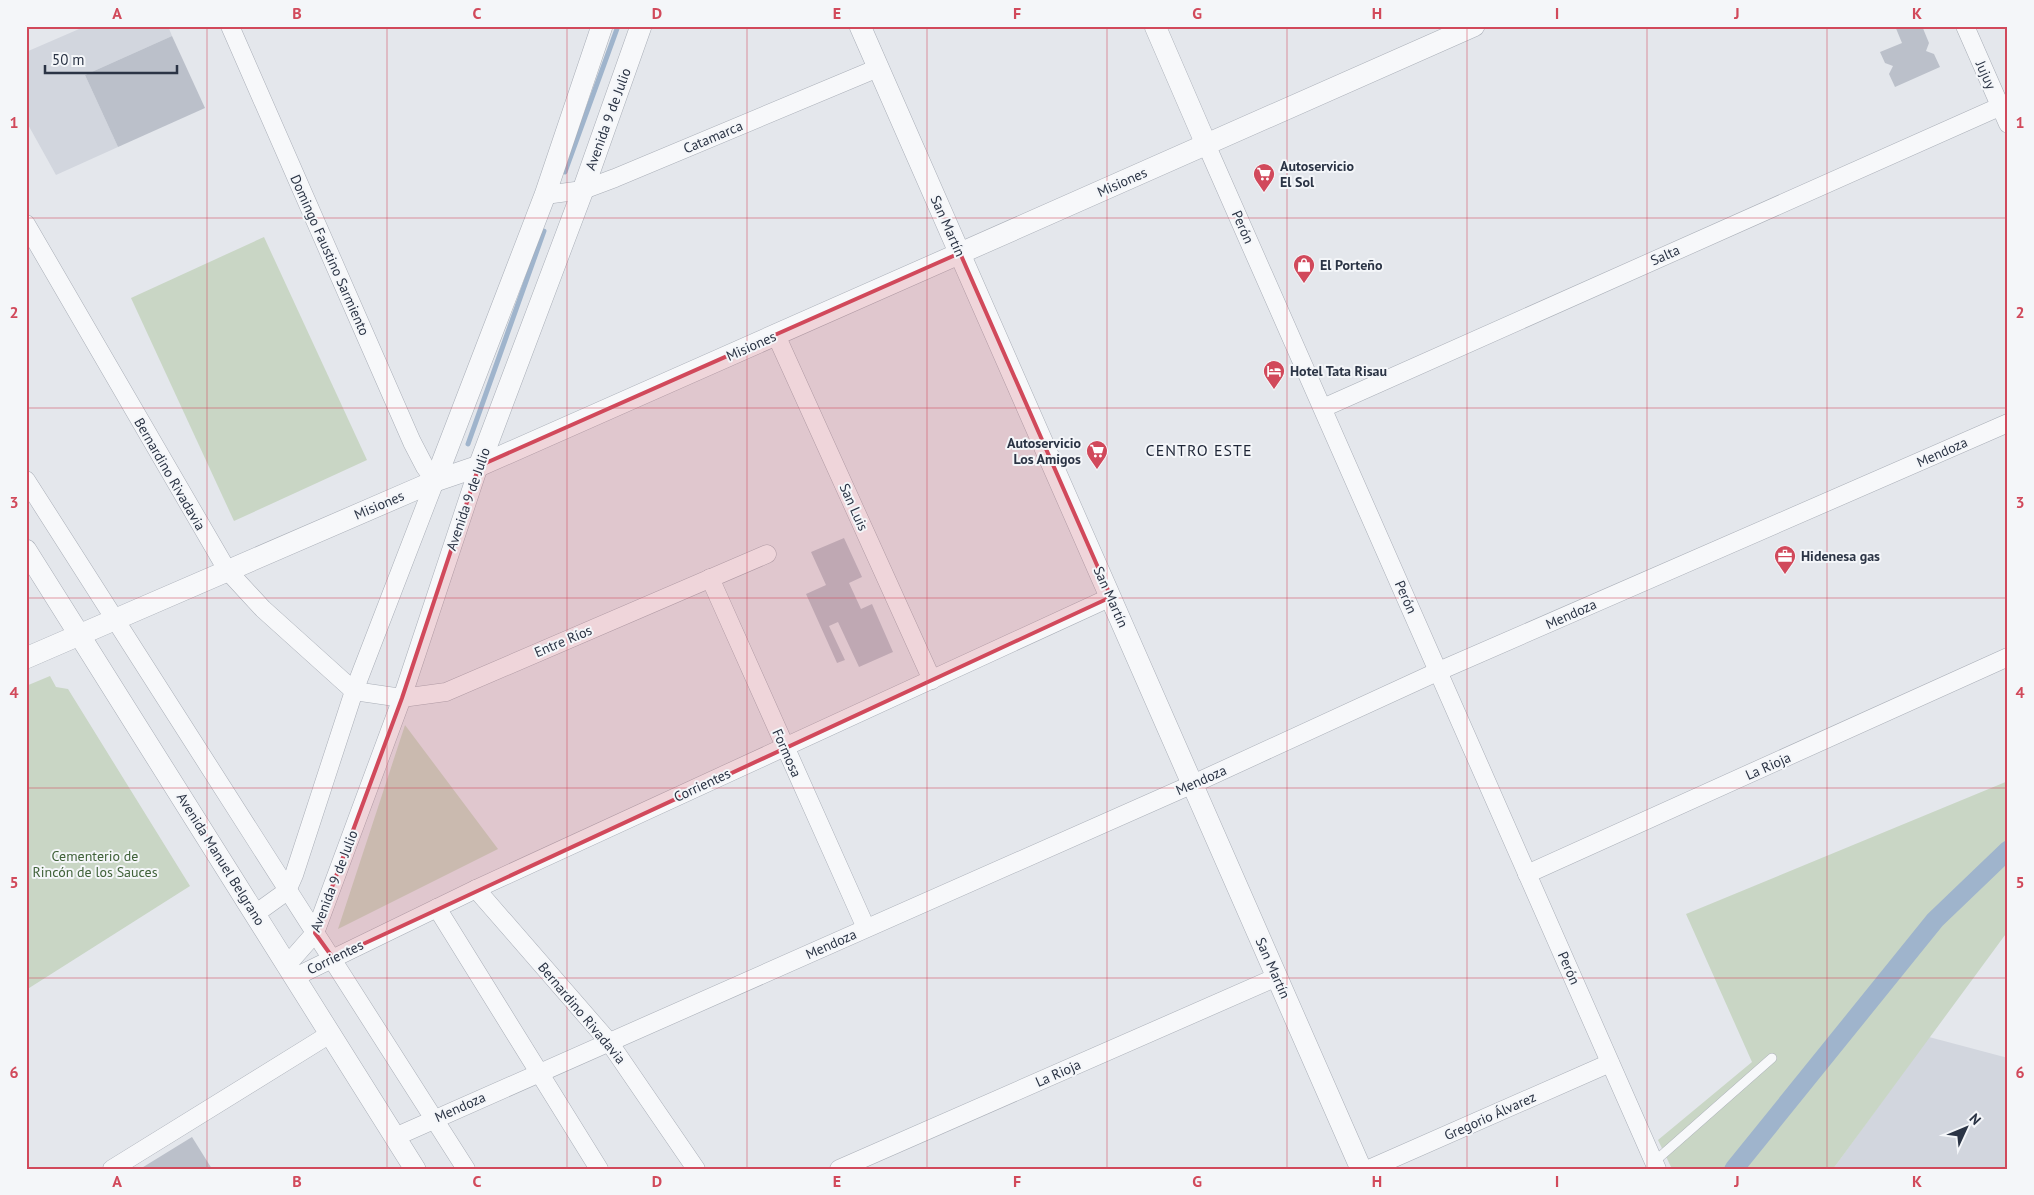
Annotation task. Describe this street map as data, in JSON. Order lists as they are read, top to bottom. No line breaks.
{"streets":{"street":["Jujuy","Avenida 9 de Julio","Catamarca","Misiones","San Martín","Perón","Domingo Faustino Sarmiento","Salta","Mendoza","Bernardino Rivadavia","San Luis","Entre Ríos","Formosa","La Rioja","Corrientes","Avenida Manuel Belgrano","Gregorio Álvarez"]},"crossings":[["Jujuy","Salta"],["Avenida 9 de Julio","Catamarca"],["Avenida 9 de Julio","Misiones"],["Avenida 9 de Julio","Entre Ríos"],["Avenida 9 de Julio","Corrientes"],["Avenida 9 de Julio","Avenida Manuel Belgrano"],["Catamarca","San Martín"],["Misiones","San Martín"],["Misiones","Perón"],["Misiones","Domingo Faustino Sarmiento"],["Misiones","Bernardino Rivadavia"],["Misiones","San Luis"],["Misiones","Avenida Manuel Belgrano"],["San Martín","Mendoza"],["San Martín","La Rioja"],["San Martín","Corrientes"],["Perón","Salta"],["Perón","Mendoza"],["Perón","La Rioja"],["Perón","Gregorio Álvarez"],["Mendoza","Bernardino Rivadavia"],["Mendoza","Formosa"],["Mendoza","Avenida Manuel Belgrano"],["Bernardino Rivadavia","Entre Ríos"],["Bernardino Rivadavia","Corrientes"],["San Luis","Corrientes"],["Entre Ríos","Formosa"],["Formosa","Corrientes"],["Corrientes","Avenida Manuel Belgrano"]],"districts":["CENTRO ESTE"],"parks":["Cementerio de Rincón de los Sauces"],"places":{"supermarket":["Autoservicio El Sol","Autoservicio Los Amigos"],"shop":["El Porteño"],"hotel":["Hotel Tata Risau"],"office":["Hidenesa gas"]},"scale_bar":"50 m","north":"top right","grid":{"columns":["A","B","C","D","E","F","G","H","I","J","K"],"rows":["1","2","3","4","5","6"]}}
